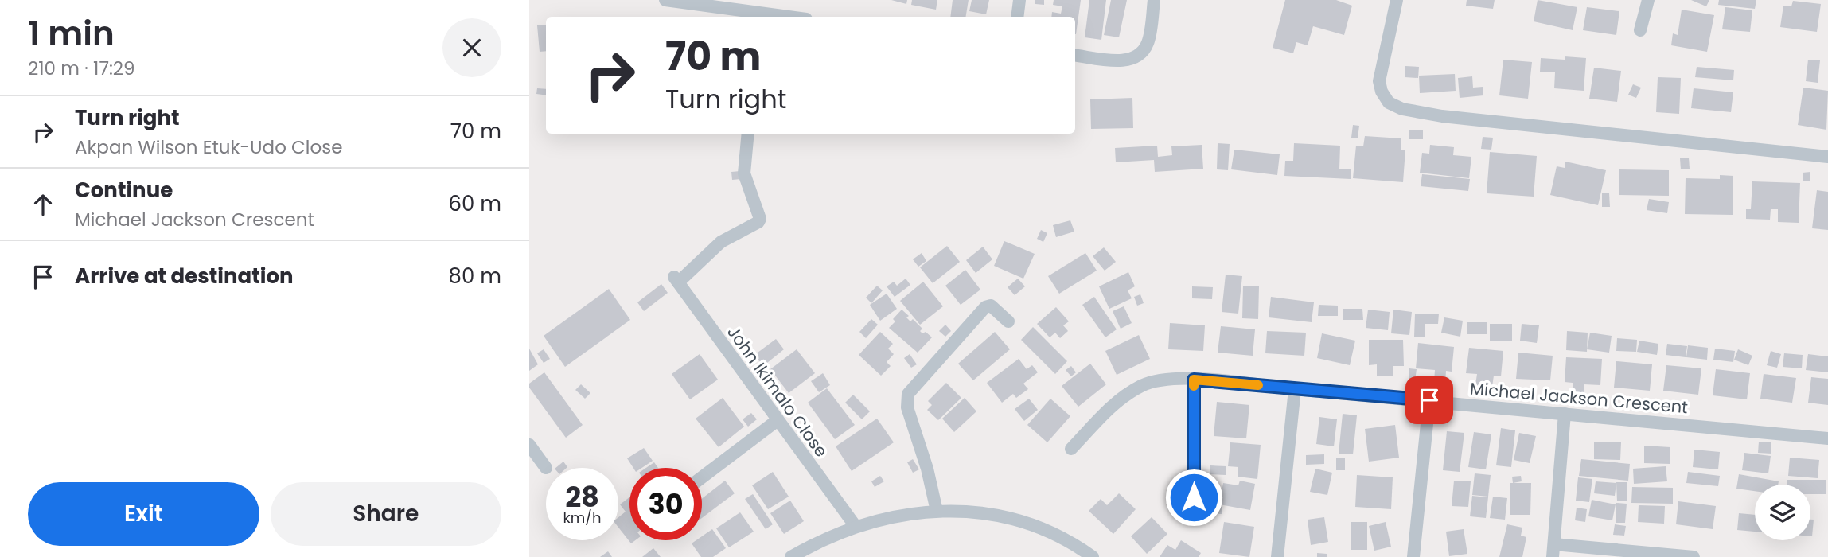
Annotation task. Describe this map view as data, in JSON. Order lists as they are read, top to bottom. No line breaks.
{"streets":{"street":["John Ikimalo Close","Michael Jackson Crescent"]},"page":{"heading":["1 min","210 m · 17:29"],"turn":["70 m","Turn right"],"list":[{"name":"Turn right","note":"Akpan Wilson Etuk-Udo Close","value":"70 m"},{"name":"Continue","note":"Michael Jackson Crescent","value":"60 m"},{"name":"Arrive at destination","value":"80 m"}],"speed":"28 km/h","limit":"30","buttons":["Exit","Share"]}}
